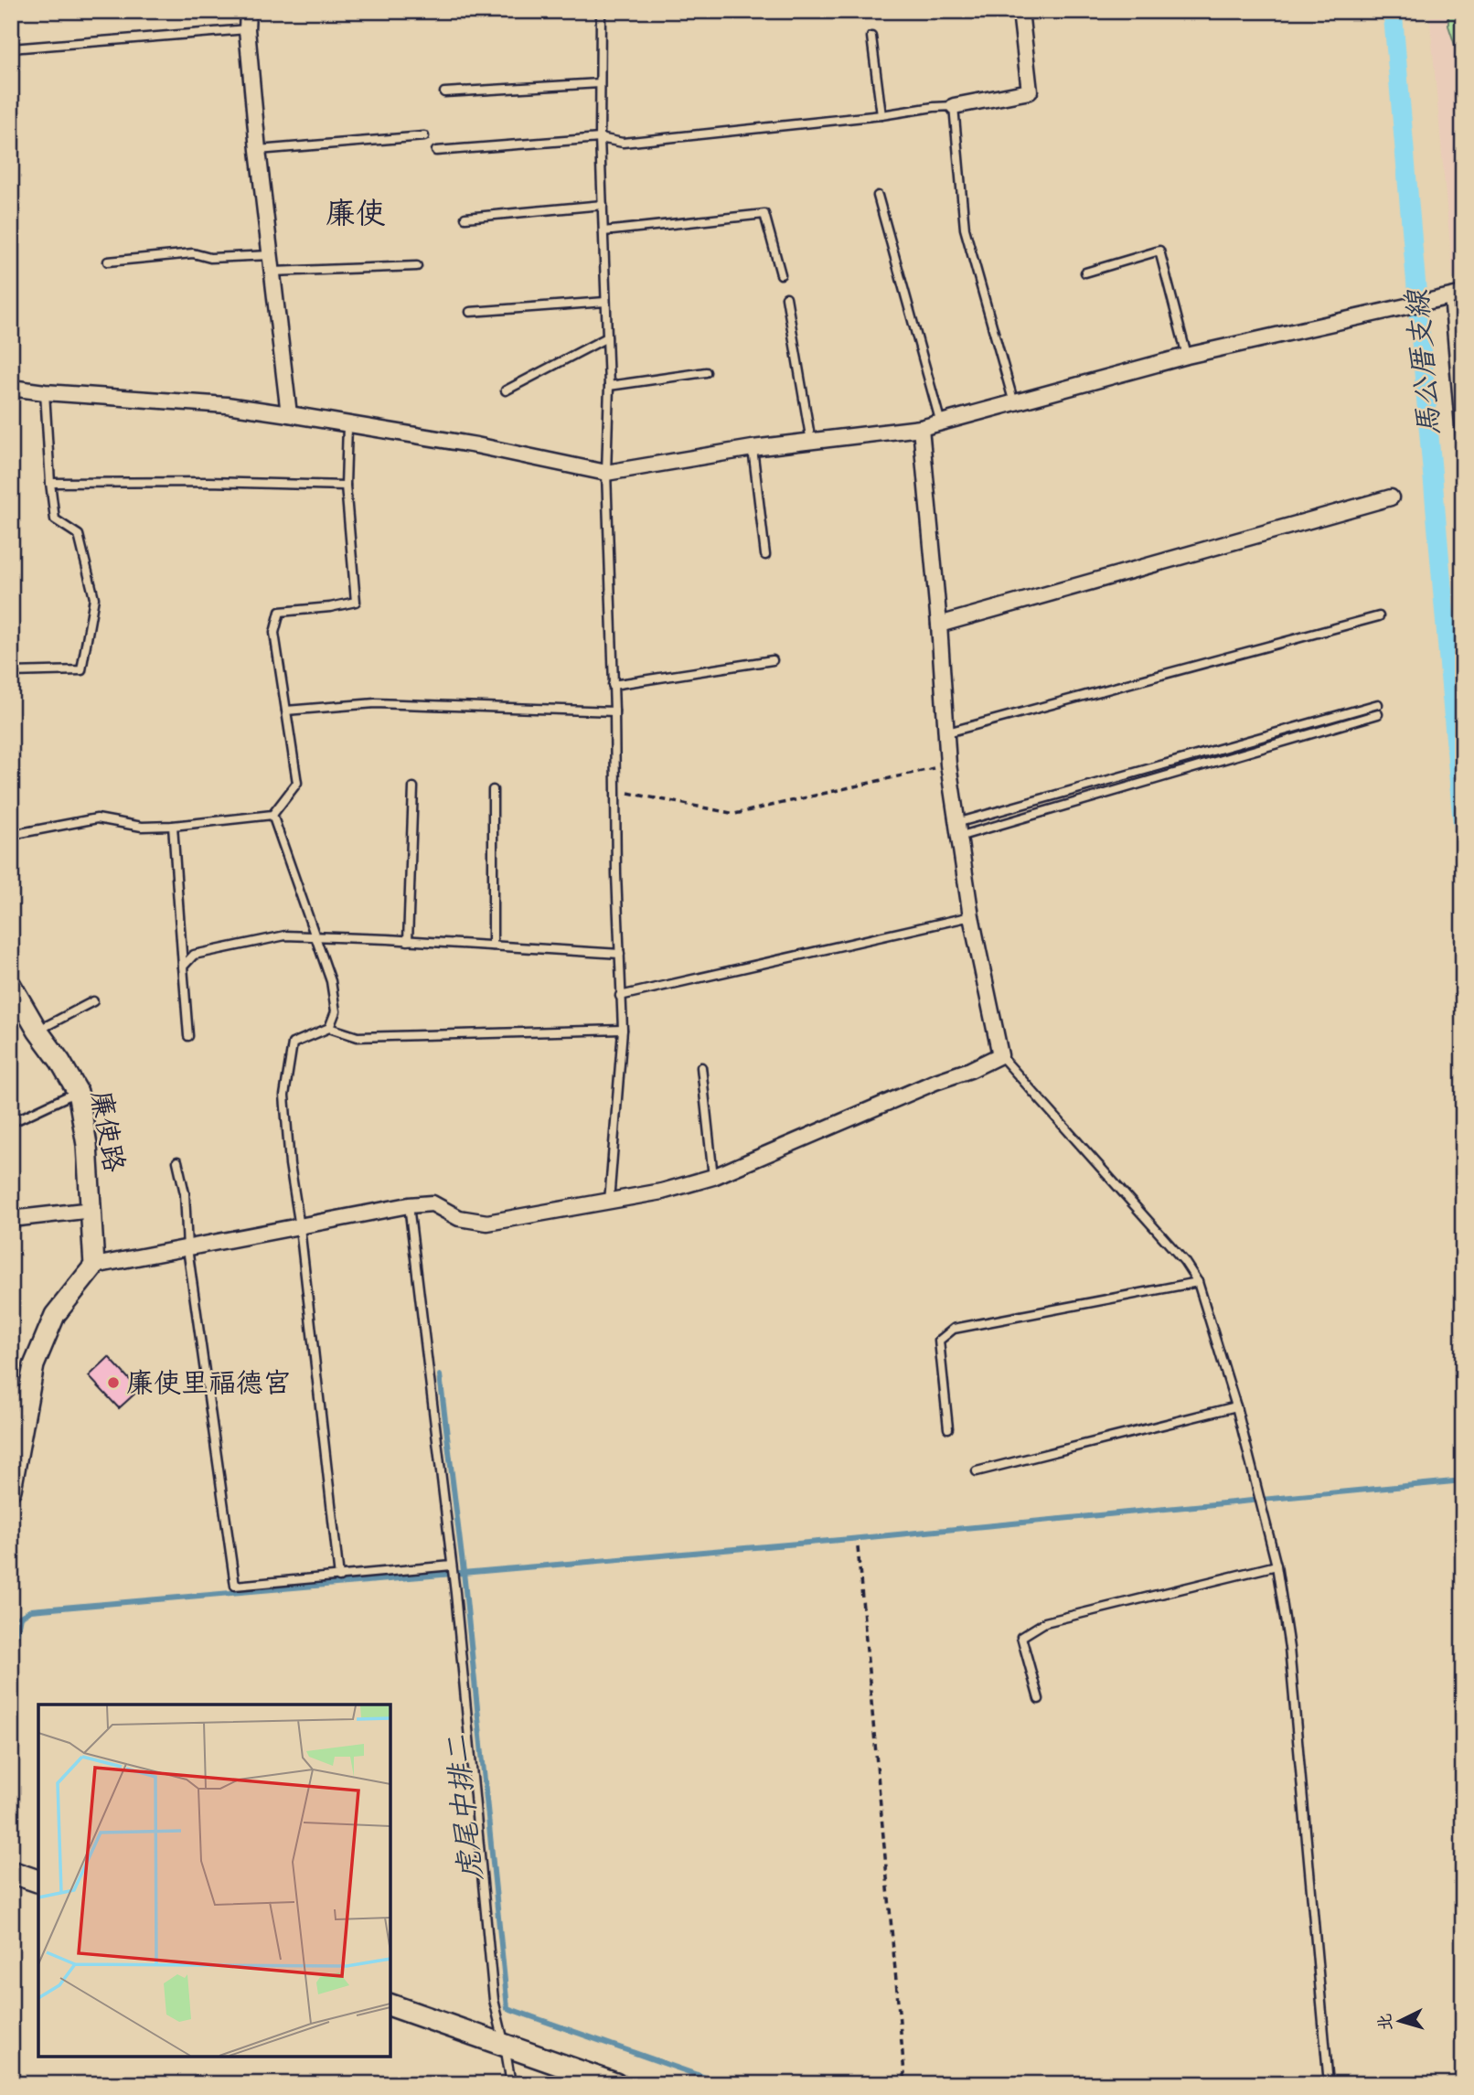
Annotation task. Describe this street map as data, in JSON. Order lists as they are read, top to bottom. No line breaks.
{"streets":{"street":["廉使路"]},"districts":["廉使"],"water":["馬公厝支線","虎尾中排二"],"places":["廉使里福德宮"],"north":"left"}
